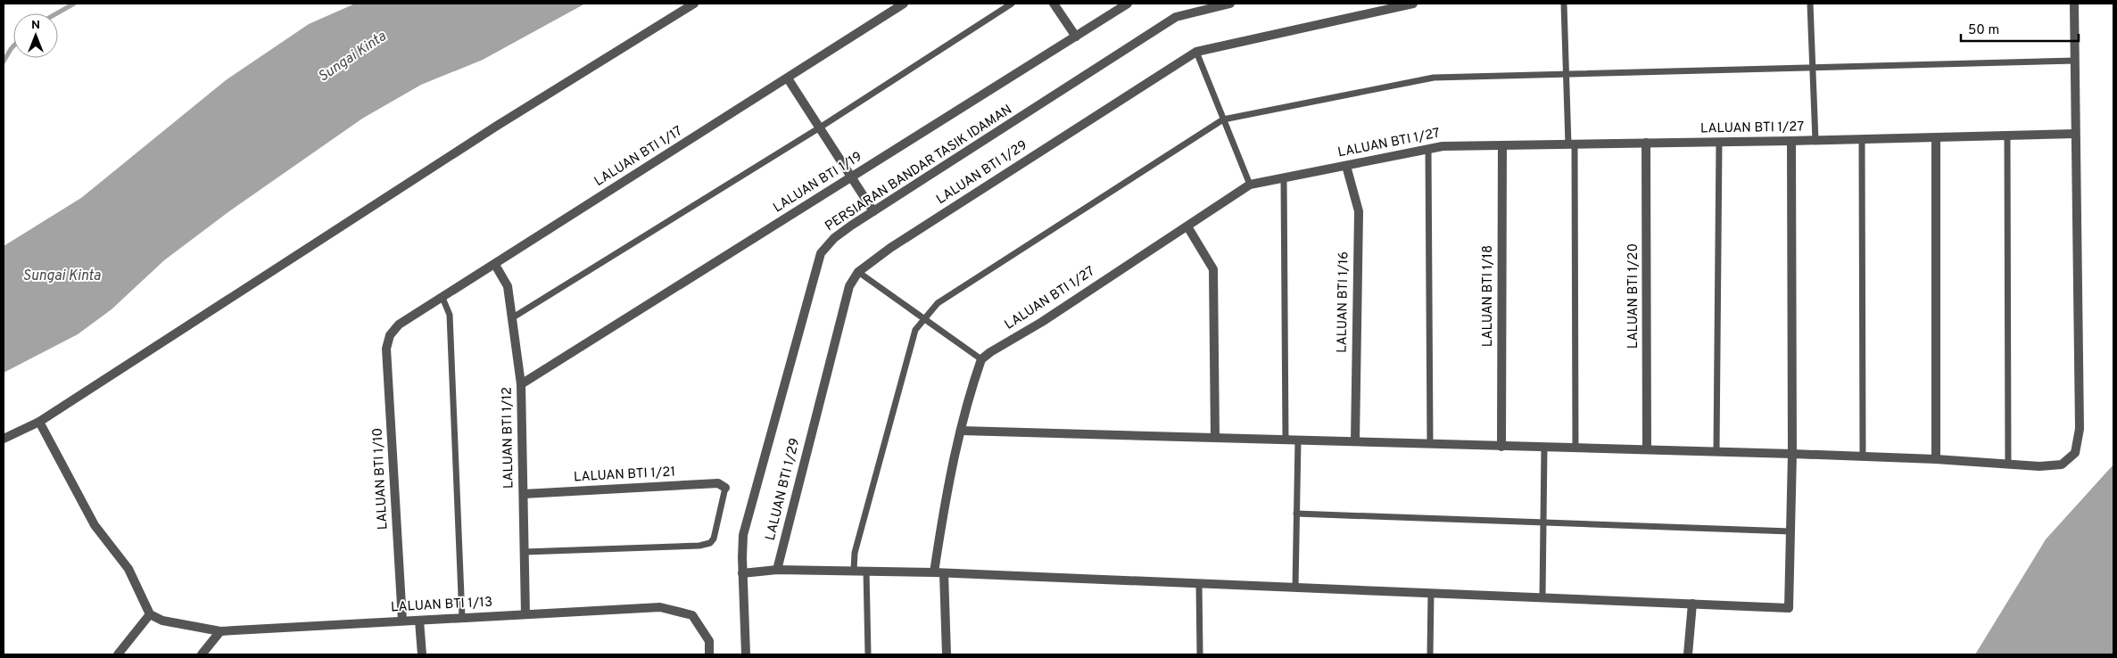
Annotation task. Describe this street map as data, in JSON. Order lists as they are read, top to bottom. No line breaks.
{"streets":{"street":["LALUAN BTI 1/27","LALUAN BTI 1/17","PERSIARAN BANDAR TASIK IDAMAN","LALUAN BTI 1/29","LALUAN BTI 1/19","LALUAN BTI 1/18","LALUAN BTI 1/20","LALUAN BTI 1/16","LALUAN BTI 1/12","LALUAN BTI 1/21","LALUAN BTI 1/10","LALUAN BTI 1/13"]},"crossings":[["LALUAN BTI 1/27","LALUAN BTI 1/18"],["LALUAN BTI 1/27","LALUAN BTI 1/20"],["LALUAN BTI 1/27","LALUAN BTI 1/16"],["LALUAN BTI 1/17","LALUAN BTI 1/12"],["LALUAN BTI 1/17","LALUAN BTI 1/10"],["LALUAN BTI 1/19","LALUAN BTI 1/12"],["LALUAN BTI 1/12","LALUAN BTI 1/21"],["LALUAN BTI 1/12","LALUAN BTI 1/13"],["LALUAN BTI 1/10","LALUAN BTI 1/13"]],"water":["Sungai Kinta"],"scale_bar":"50 m","north":"top"}
